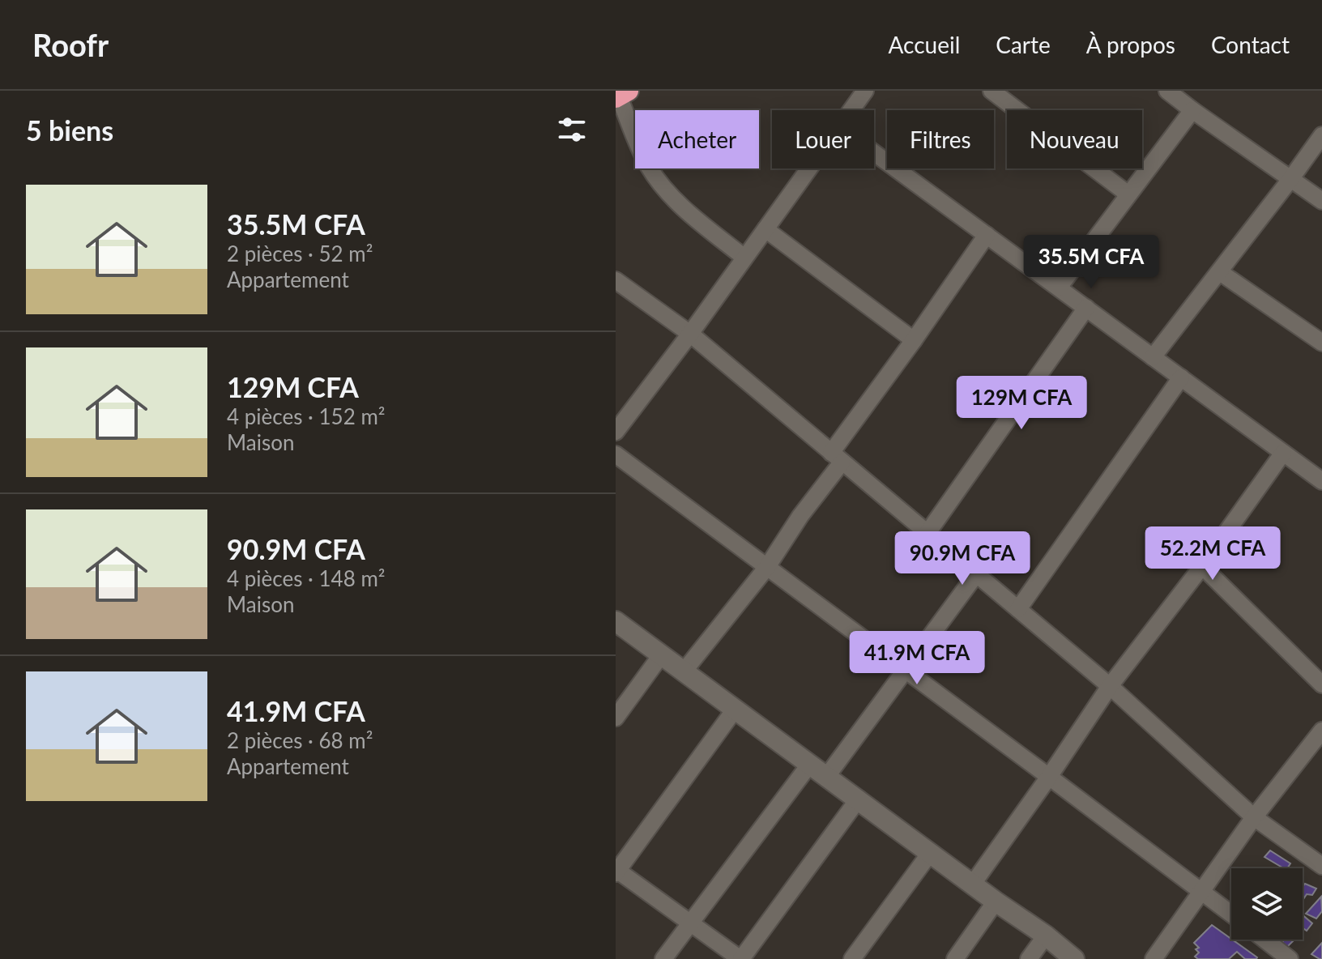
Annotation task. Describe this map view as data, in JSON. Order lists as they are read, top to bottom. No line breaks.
{"page":{"header":"Roofr","nav":["Accueil","Carte","À propos","Contact"],"heading":"5 biens","chip":["Acheter","Louer","Filtres","Nouveau"],"list":[{"name":"35.5M CFA","note":"2 pièces · 52 m² · Appartement"},{"name":"129M CFA","note":"4 pièces · 152 m² · Maison"},{"name":"90.9M CFA","note":"4 pièces · 148 m² · Maison"},{"name":"41.9M CFA","note":"2 pièces · 68 m² · Appartement"}],"price":["35.5M CFA","129M CFA","52.2M CFA","90.9M CFA","41.9M CFA"]}}
